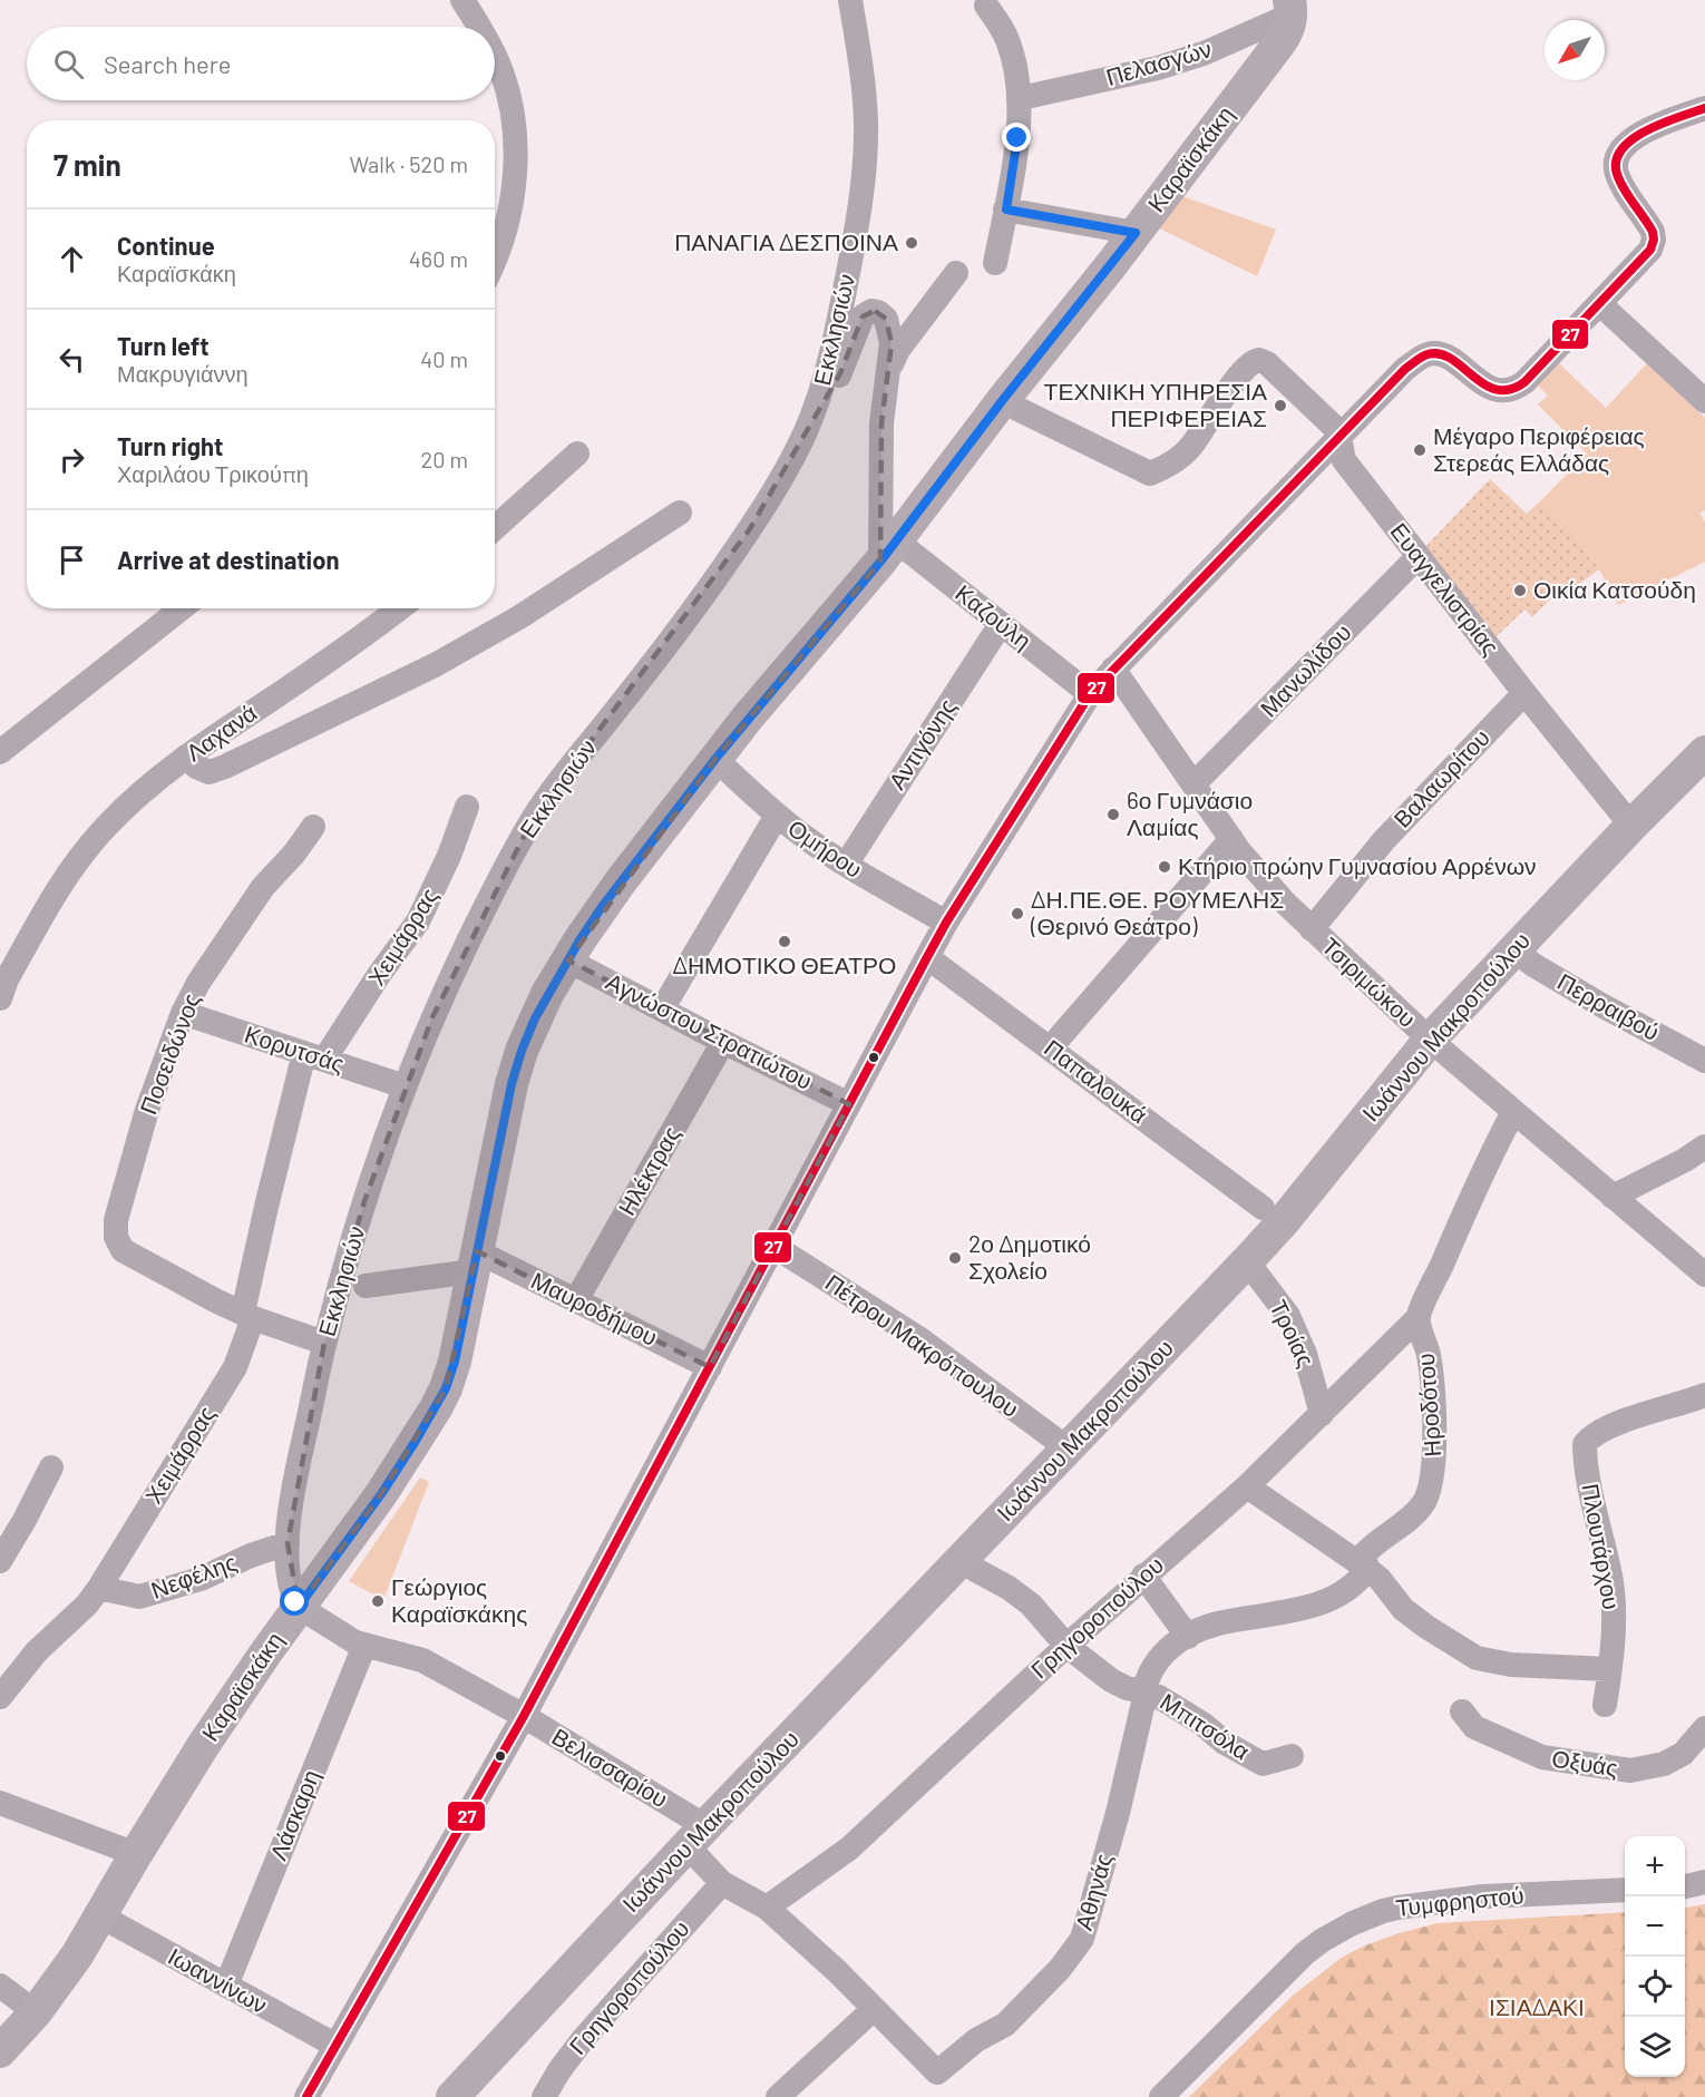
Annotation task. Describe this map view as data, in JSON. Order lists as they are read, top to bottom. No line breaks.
{"streets":{"main road":["Καραϊσκάκη","Ιωάννου Μακροπούλου"],"street":["Πελασγών","Εκκλησιών","Ευαγγελιστρίας","Καζούλη","Μανωλίδου","Λαχανά","Αντιγόνης","Βαλαωρίτου","Ομήρου","Χειμάρρας","Τσιριμώκου","Περραιβού","Αγνώστου Στρατιώτου","Κορυτσάς","Ποσειδώνος","Παπαλουκά","Ηλέκτρας","Μαυροδήμου","Τροίας","Πέτρου Μακρόπουλου","Ηροδότου","Πλουτάρχου","Νεφέλης","Γρηγοροπούλου","Μπιτσόλα","Οξυάς","Βελισσαρίου","Λάσκαρη","Αθηνάς","Τυμφρηστού","Ιωαννίνων"]},"crossings":[["Πελασγών","Καραϊσκάκη"],["Καραϊσκάκη","Εκκλησιών"],["Καραϊσκάκη","Ευαγγελιστρίας"],["Καραϊσκάκη","Καζούλη"],["Καραϊσκάκη","Ομήρου"],["Καραϊσκάκη","Αγνώστου Στρατιώτου"],["Καραϊσκάκη","Μαυροδήμου"],["Καραϊσκάκη","Βελισσαρίου"],["Καραϊσκάκη","Ιωαννίνων"],["Εκκλησιών","Κορυτσάς"],["Εκκλησιών","Νεφέλης"],["Εκκλησιών","Βελισσαρίου"],["Ευαγγελιστρίας","Μανωλίδου"],["Ευαγγελιστρίας","Βαλαωρίτου"],["Ευαγγελιστρίας","Ιωάννου Μακροπούλου"],["Καζούλη","Αντιγόνης"],["Μανωλίδου","Τσιριμώκου"],["Αντιγόνης","Ομήρου"],["Βαλαωρίτου","Τσιριμώκου"],["Χειμάρρας","Κορυτσάς"],["Χειμάρρας","Ποσειδώνος"],["Χειμάρρας","Νεφέλης"],["Τσιριμώκου","Ιωάννου Μακροπούλου"],["Περραιβού","Ιωάννου Μακροπούλου"],["Ιωάννου Μακροπούλου","Τροίας"],["Ιωάννου Μακροπούλου","Πέτρου Μακρόπουλου"],["Ιωάννου Μακροπούλου","Μπιτσόλα"],["Ιωάννου Μακροπούλου","Βελισσαρίου"],["Αγνώστου Στρατιώτου","Ηλέκτρας"],["Κορυτσάς","Ποσειδώνος"],["Ηλέκτρας","Μαυροδήμου"],["Τροίας","Γρηγοροπούλου"],["Ηροδότου","Γρηγοροπούλου"],["Ηροδότου","Αθηνάς"],["Γρηγοροπούλου","Μπιτσόλα"],["Γρηγοροπούλου","Βελισσαρίου"],["Μπιτσόλα","Αθηνάς"],["Βελισσαρίου","Λάσκαρη"],["Βελισσαρίου","Αθηνάς"],["Λάσκαρη","Ιωαννίνων"]],"parks":["ΙΣΙΑΔΑΚΙ"],"places":["ΠΑΝΑΓΙΑ ΔΕΣΠΟΙΝΑ","ΤΕΧΝΙΚΗ ΥΠΗΡΕΣΙΑ ΠΕΡΙΦΕΡΕΙΑΣ","Μέγαρο Περιφέρειας Στερεάς Ελλάδας","Οικία Κατσούδη","6ο Γυμνάσιο Λαμίας","Κτήριο πρώην Γυμνασίου Αρρένων","ΔΗ.ΠΕ.ΘΕ. ΡΟΥΜΕΛΗΣ (Θερινό Θεάτρο)","ΔΗΜΟΤΙΚΟ ΘΕΑΤΡΟ","2ο Δημοτικό Σχολείο","Γεώργιος Καραϊσκάκης"],"lines":["transit line 27"],"north":"bottom left","page":{"search":"Search here","heading":["7 min","Walk · 520 m"],"list":[["Continue","Καραϊσκάκη","460 m"],["Turn left","Μακρυγιάννη","40 m"],["Turn right","Χαριλάου Τρικούπη","20 m"],"Arrive at destination"],"map_buttons":["+","−"]}}
